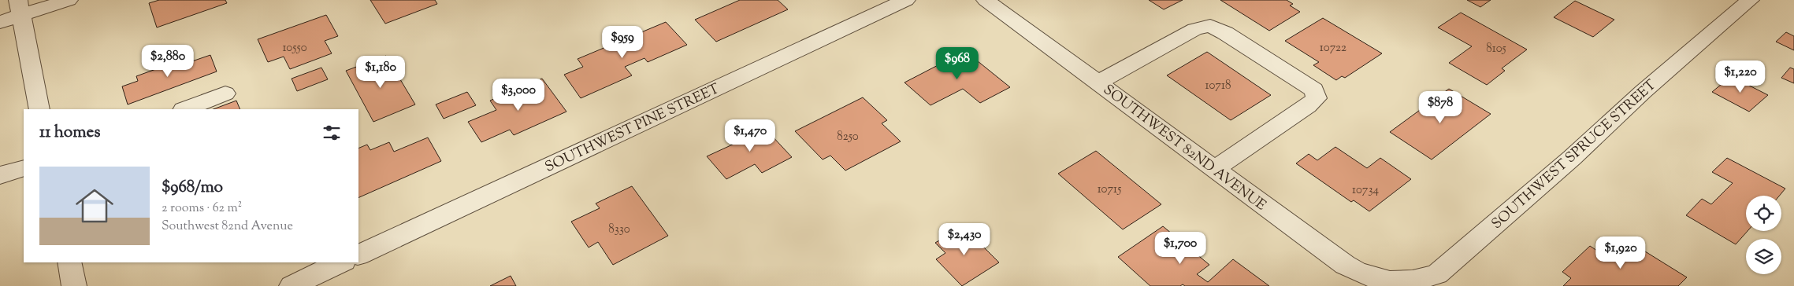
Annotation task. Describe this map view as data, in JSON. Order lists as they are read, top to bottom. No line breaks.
{"streets":{"street":["SOUTHWEST PINE STREET","SOUTHWEST 82ND AVENUE","SOUTHWEST SPRUCE STREET"]},"crossings":[["SOUTHWEST 82ND AVENUE","SOUTHWEST SPRUCE STREET"]],"house_numbers":["10550","10722","8105","10718","8250","10715","10734","8330"],"page":{"price":["$959","$2,880","$968","$1,180","$1,220","$3,000","$878","$1,470","$2,430","$1,700","$1,920"],"heading":"11 homes","list":[{"name":"$968/mo","note":"2 rooms · 62 m² · Southwest 82nd Avenue"}]}}
